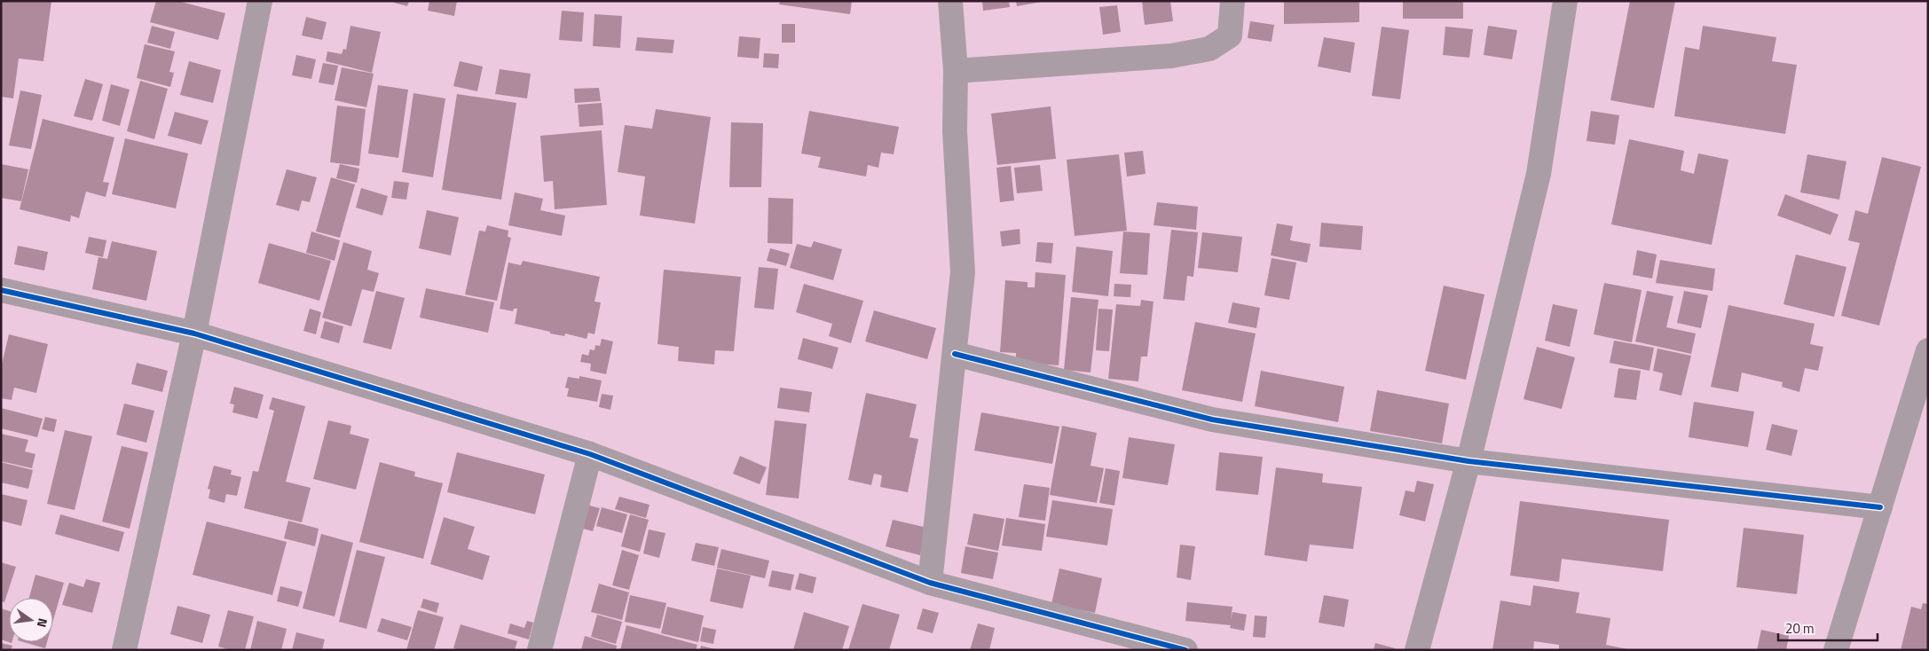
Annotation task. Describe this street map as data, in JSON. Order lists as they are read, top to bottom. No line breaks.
{"scale_bar":"20 m","north":"right"}
